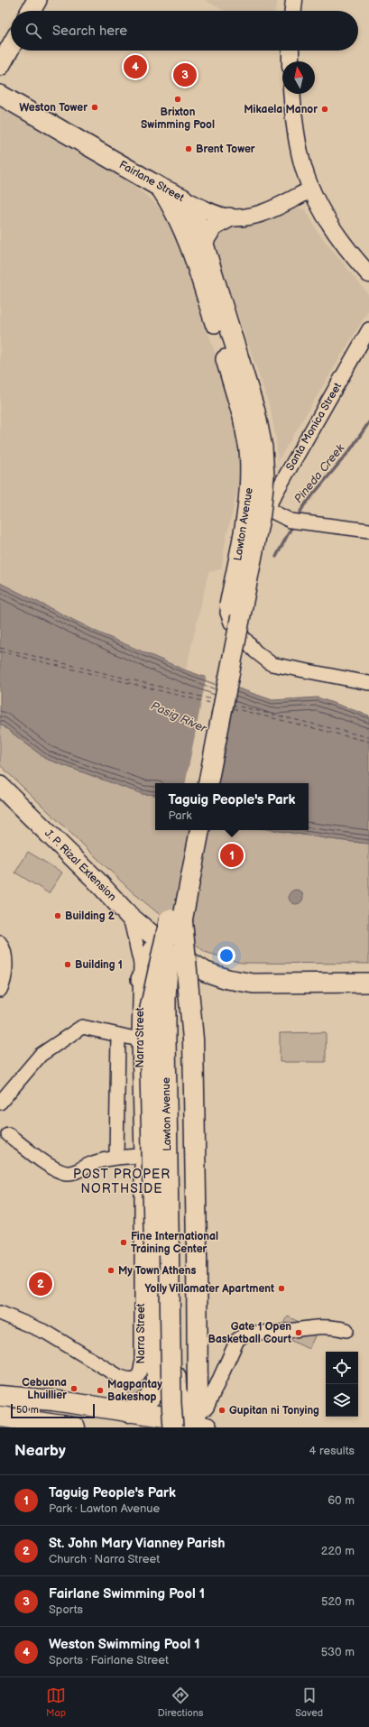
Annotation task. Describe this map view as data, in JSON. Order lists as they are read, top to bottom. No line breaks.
{"streets":{"main road":["Fairlane Street","Lawton Avenue","J. P. Rizal Extension"],"street":["Santa Monica Street","Narra Street"]},"crossings":[["Fairlane Street","Lawton Avenue"],["Lawton Avenue","J. P. Rizal Extension"],["J. P. Rizal Extension","Narra Street"]],"districts":["POST PROPER NORTHSIDE"],"water":["Pineda Creek","Pasig River"],"places":["Brixton Swimming Pool","Weston Tower","Mikaela Manor","Brent Tower","Building 2","Building 1","Fine International Training Center","My Town Athens","Yolly Villamater Apartment","Gate 1 Open Basketball Court","Cebuana Lhuillier","Magpantay Bakeshop","Gupitan ni Tonying"],"scale_bar":"50 m","north":"top","page":{"search":"Search here","pins":["4","3","1","2"],"popup":["Taguig People's Park","Park"],"scale":"50 m","heading":["Nearby","4 results"],"list":[{"mark":"1","name":"Taguig People's Park","note":"Park · Lawton Avenue","value":"60 m"},{"mark":"2","name":"St. John Mary Vianney Parish","note":"Church · Narra Street","value":"220 m"},{"mark":"3","name":"Fairlane Swimming Pool 1","note":"Sports","value":"520 m"},{"mark":"4","name":"Weston Swimming Pool 1","note":"Sports · Fairlane Street","value":"530 m"}],"nav":["Map","Directions","Saved"]}}
